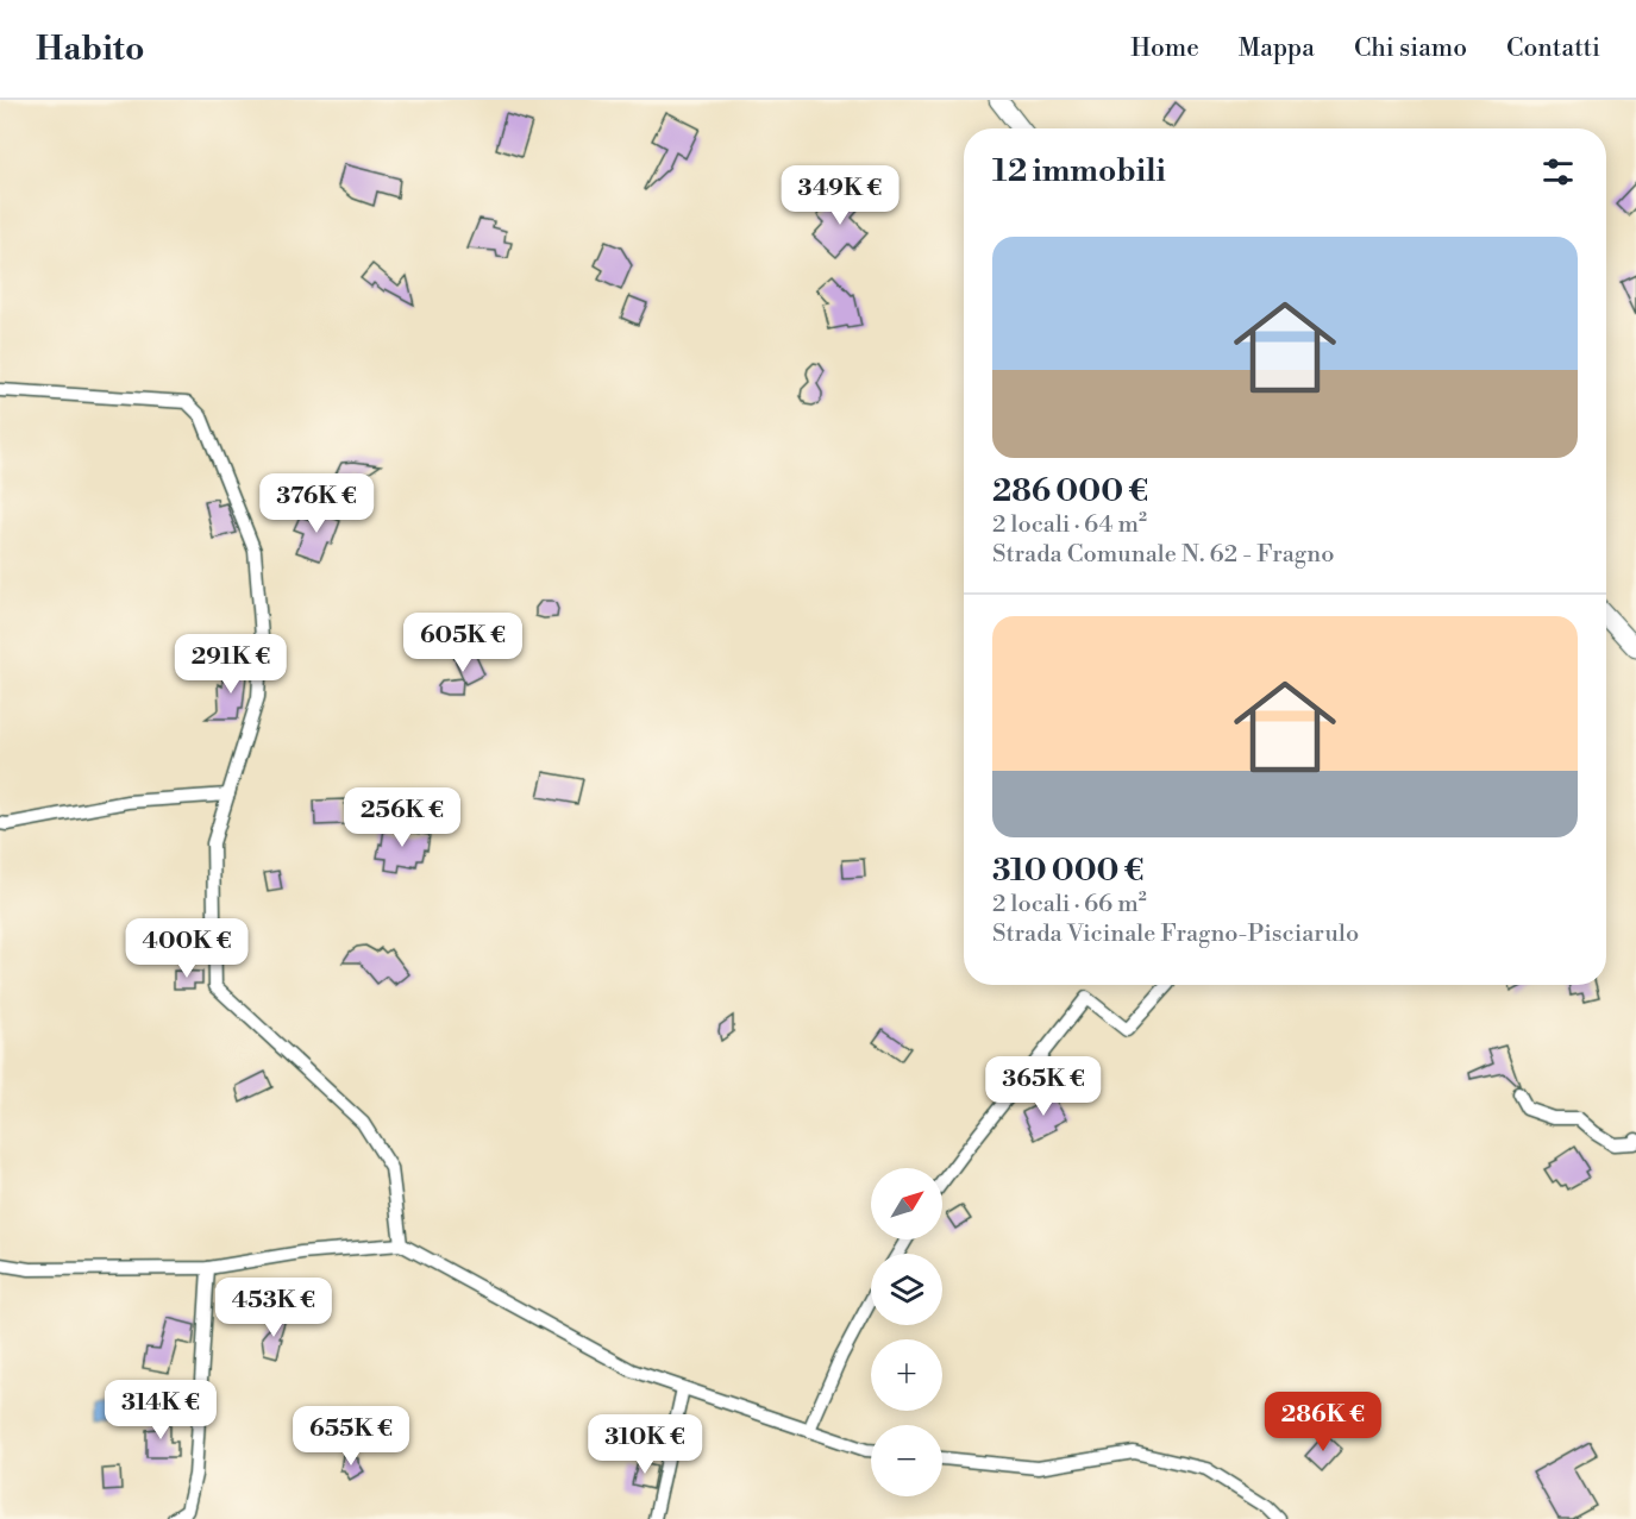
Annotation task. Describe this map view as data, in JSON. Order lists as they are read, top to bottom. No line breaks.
{"north":"top right","page":{"header":"Habito","nav":["Home","Mappa","Chi siamo","Contatti"],"heading":"12 immobili","price":["349K €","376K €","605K €","291K €","256K €","400K €","365K €","453K €","314K €","286K €","655K €","310K €"],"list":[{"name":"286 000 €","note":"2 locali · 64 m² · Strada Comunale N. 62 - Fragno"},{"name":"310 000 €","note":"2 locali · 66 m² · Strada Vicinale Fragno-Pisciarulo"}],"map_buttons":["+","−"]}}
